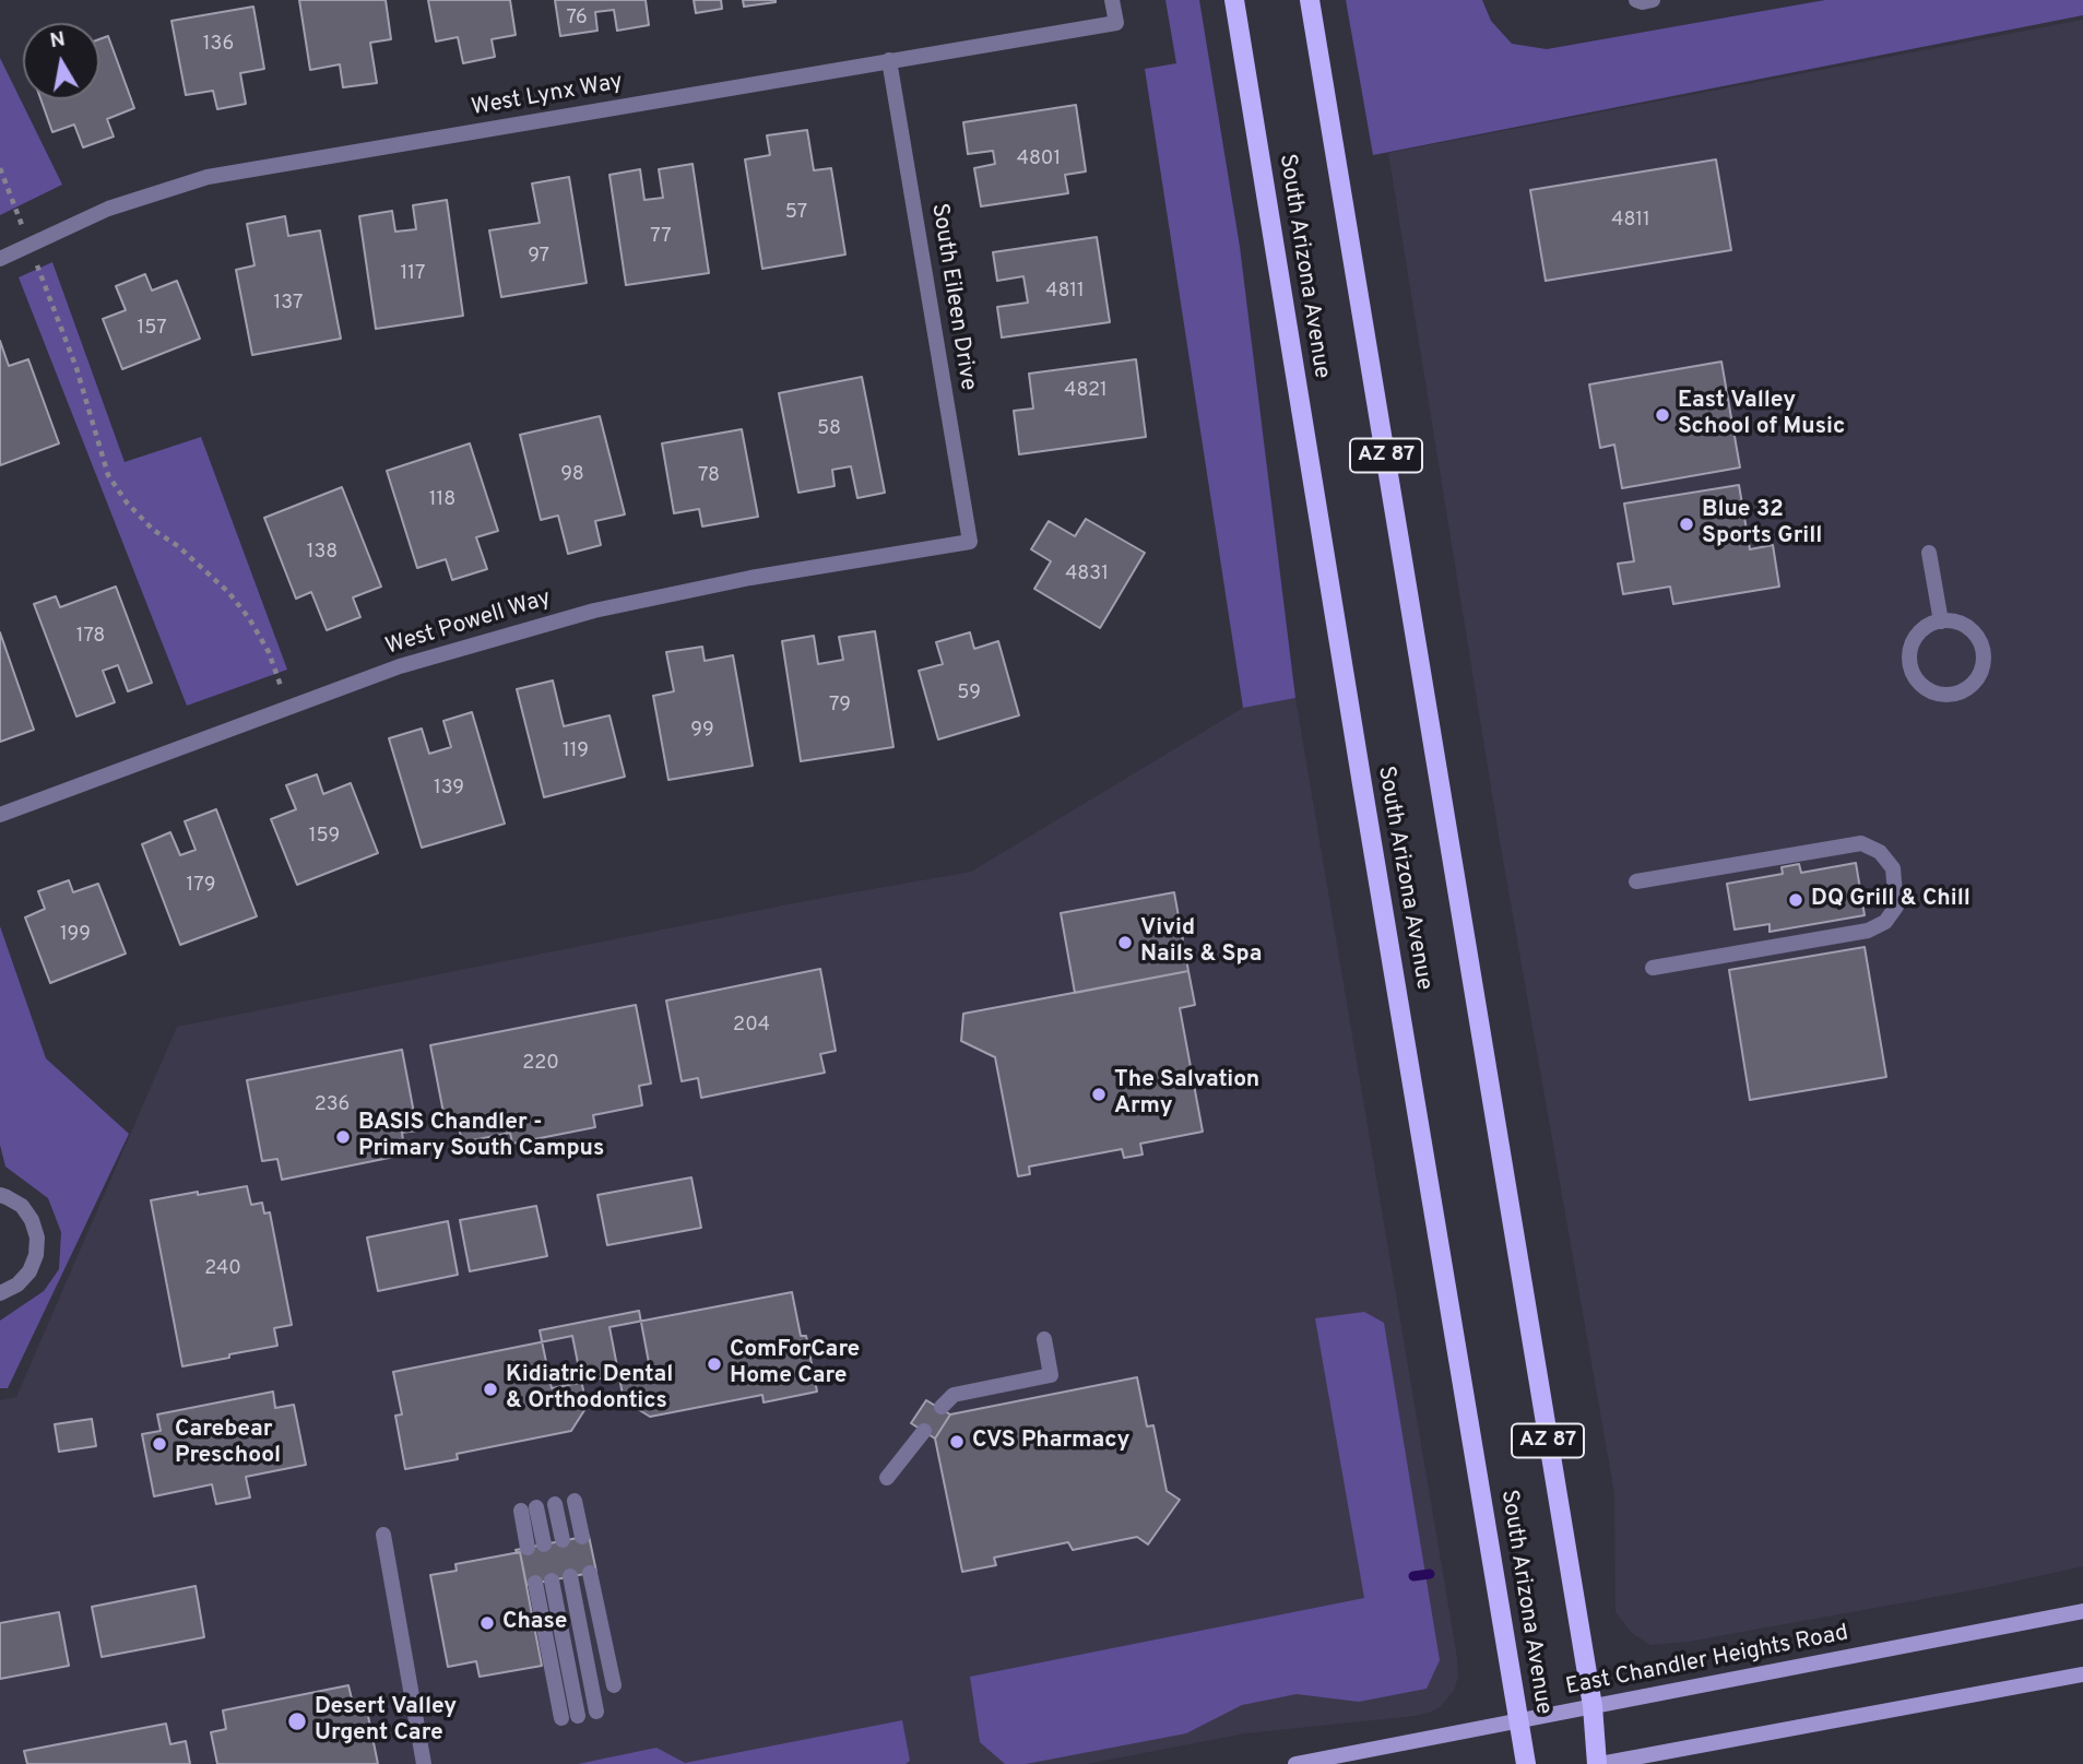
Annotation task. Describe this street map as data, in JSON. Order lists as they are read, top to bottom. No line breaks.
{"streets":{"main road":["South Arizona Avenue","AZ 87","East Chandler Heights Road"],"street":["West Lynx Way","South Eileen Drive","West Powell Way"]},"crossings":[["West Lynx Way","South Eileen Drive"],["South Arizona Avenue","East Chandler Heights Road"],["South Eileen Drive","West Powell Way"],["AZ 87","East Chandler Heights Road"]],"places":["East Valley School of Music","Blue 32 Sports Grill","DQ Grill & Chill","Vivid Nails & Spa","The Salvation Army","BASIS Chandler - Primary South Campus","ComForCare Home Care","Kidiatric Dental & Orthodontics","CVS Pharmacy","Carebear Preschool","Chase","Desert Valley Urgent Care"],"house_numbers":["76","136","4801","57","4811","77","97","117","4811","137","157","4821","58","98","78","118","138","4831","178","59","79","99","119","139","159","179","199","204","220","236","240"],"north":"top"}
